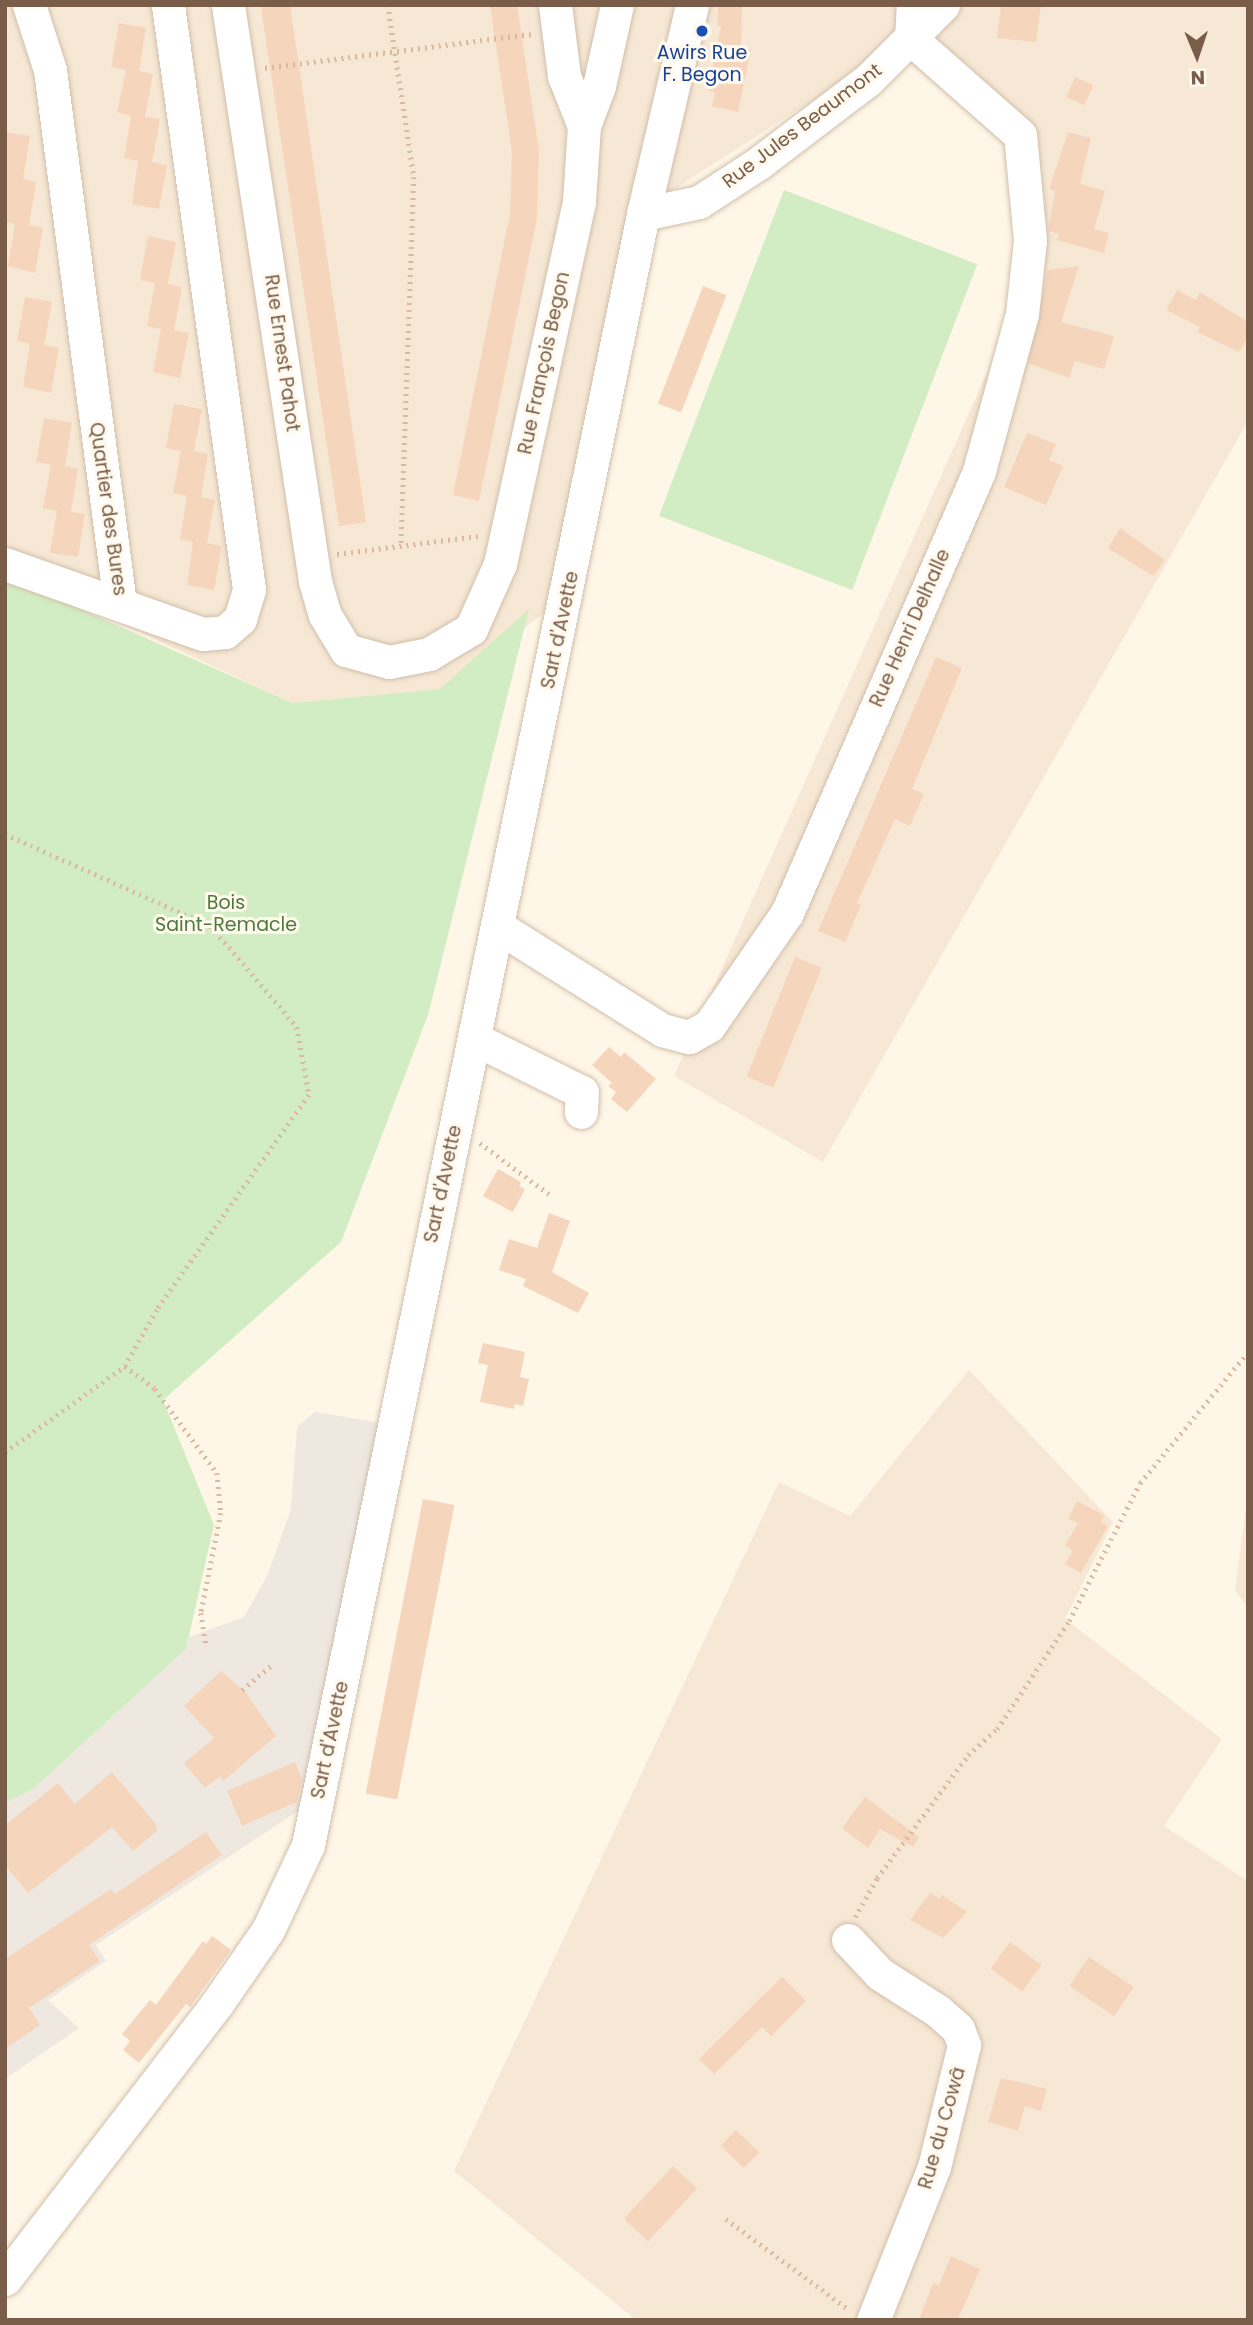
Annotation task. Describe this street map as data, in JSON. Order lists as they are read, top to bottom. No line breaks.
{"streets":{"street":["Rue Jules Beaumont","Rue Ernest Pahot","Rue François Begon","Quartier des Bures","Rue Henri Delhalle","Sart d'Avette","Rue du Cowâ"]},"crossings":[["Rue Jules Beaumont","Rue Henri Delhalle"],["Rue Jules Beaumont","Sart d'Avette"],["Rue Ernest Pahot","Rue François Begon"],["Rue Henri Delhalle","Sart d'Avette"]],"parks":["Bois Saint-Remacle"],"places":["Awirs Rue F. Begon"],"north":"bottom"}
